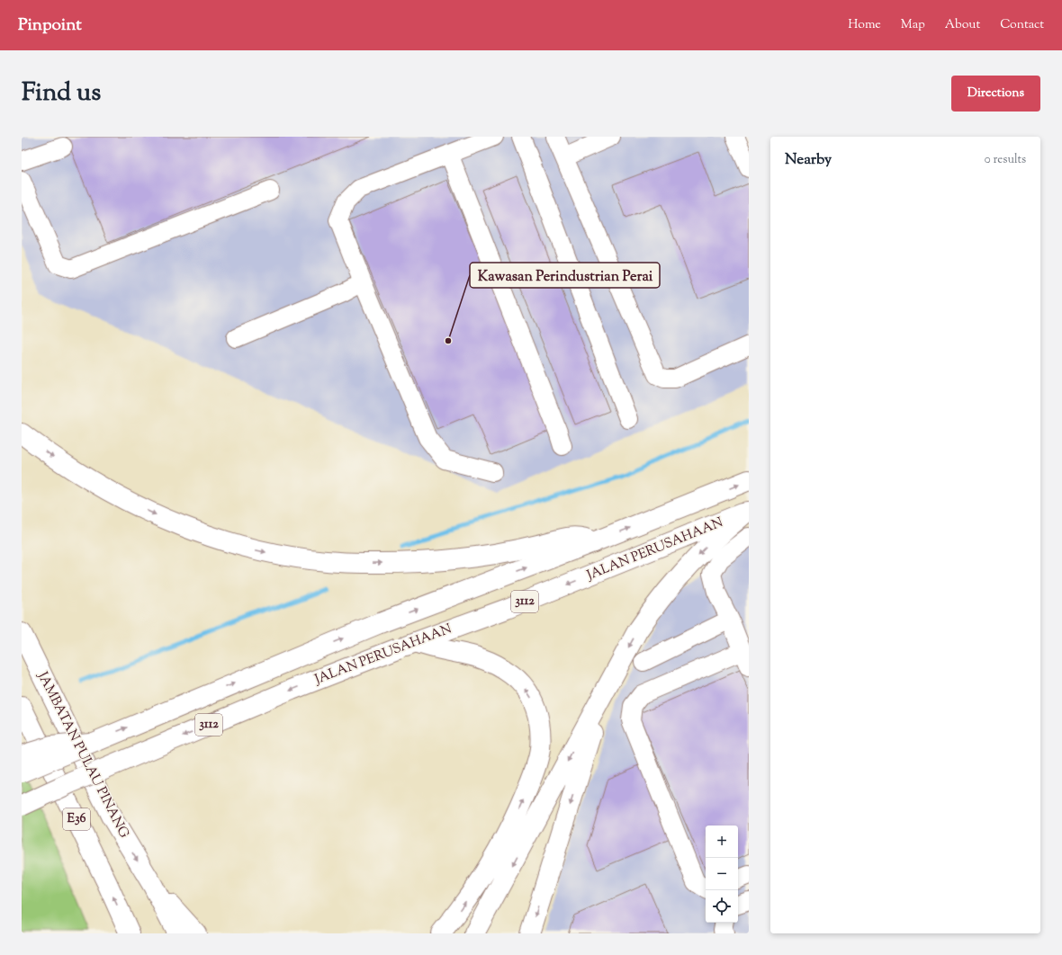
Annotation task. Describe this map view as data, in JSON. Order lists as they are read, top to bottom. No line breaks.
{"streets":{"main road":["JALAN PERUSAHAAN","3112","JAMBATAN PULAU PINANG","E36"]},"places":["Kawasan Perindustrian Perai"],"page":{"header":"Pinpoint","nav":["Home","Map","About","Contact"],"title":"Find us","buttons":"Directions","heading":["Nearby","0 results"],"map_buttons":["+","−"]}}
